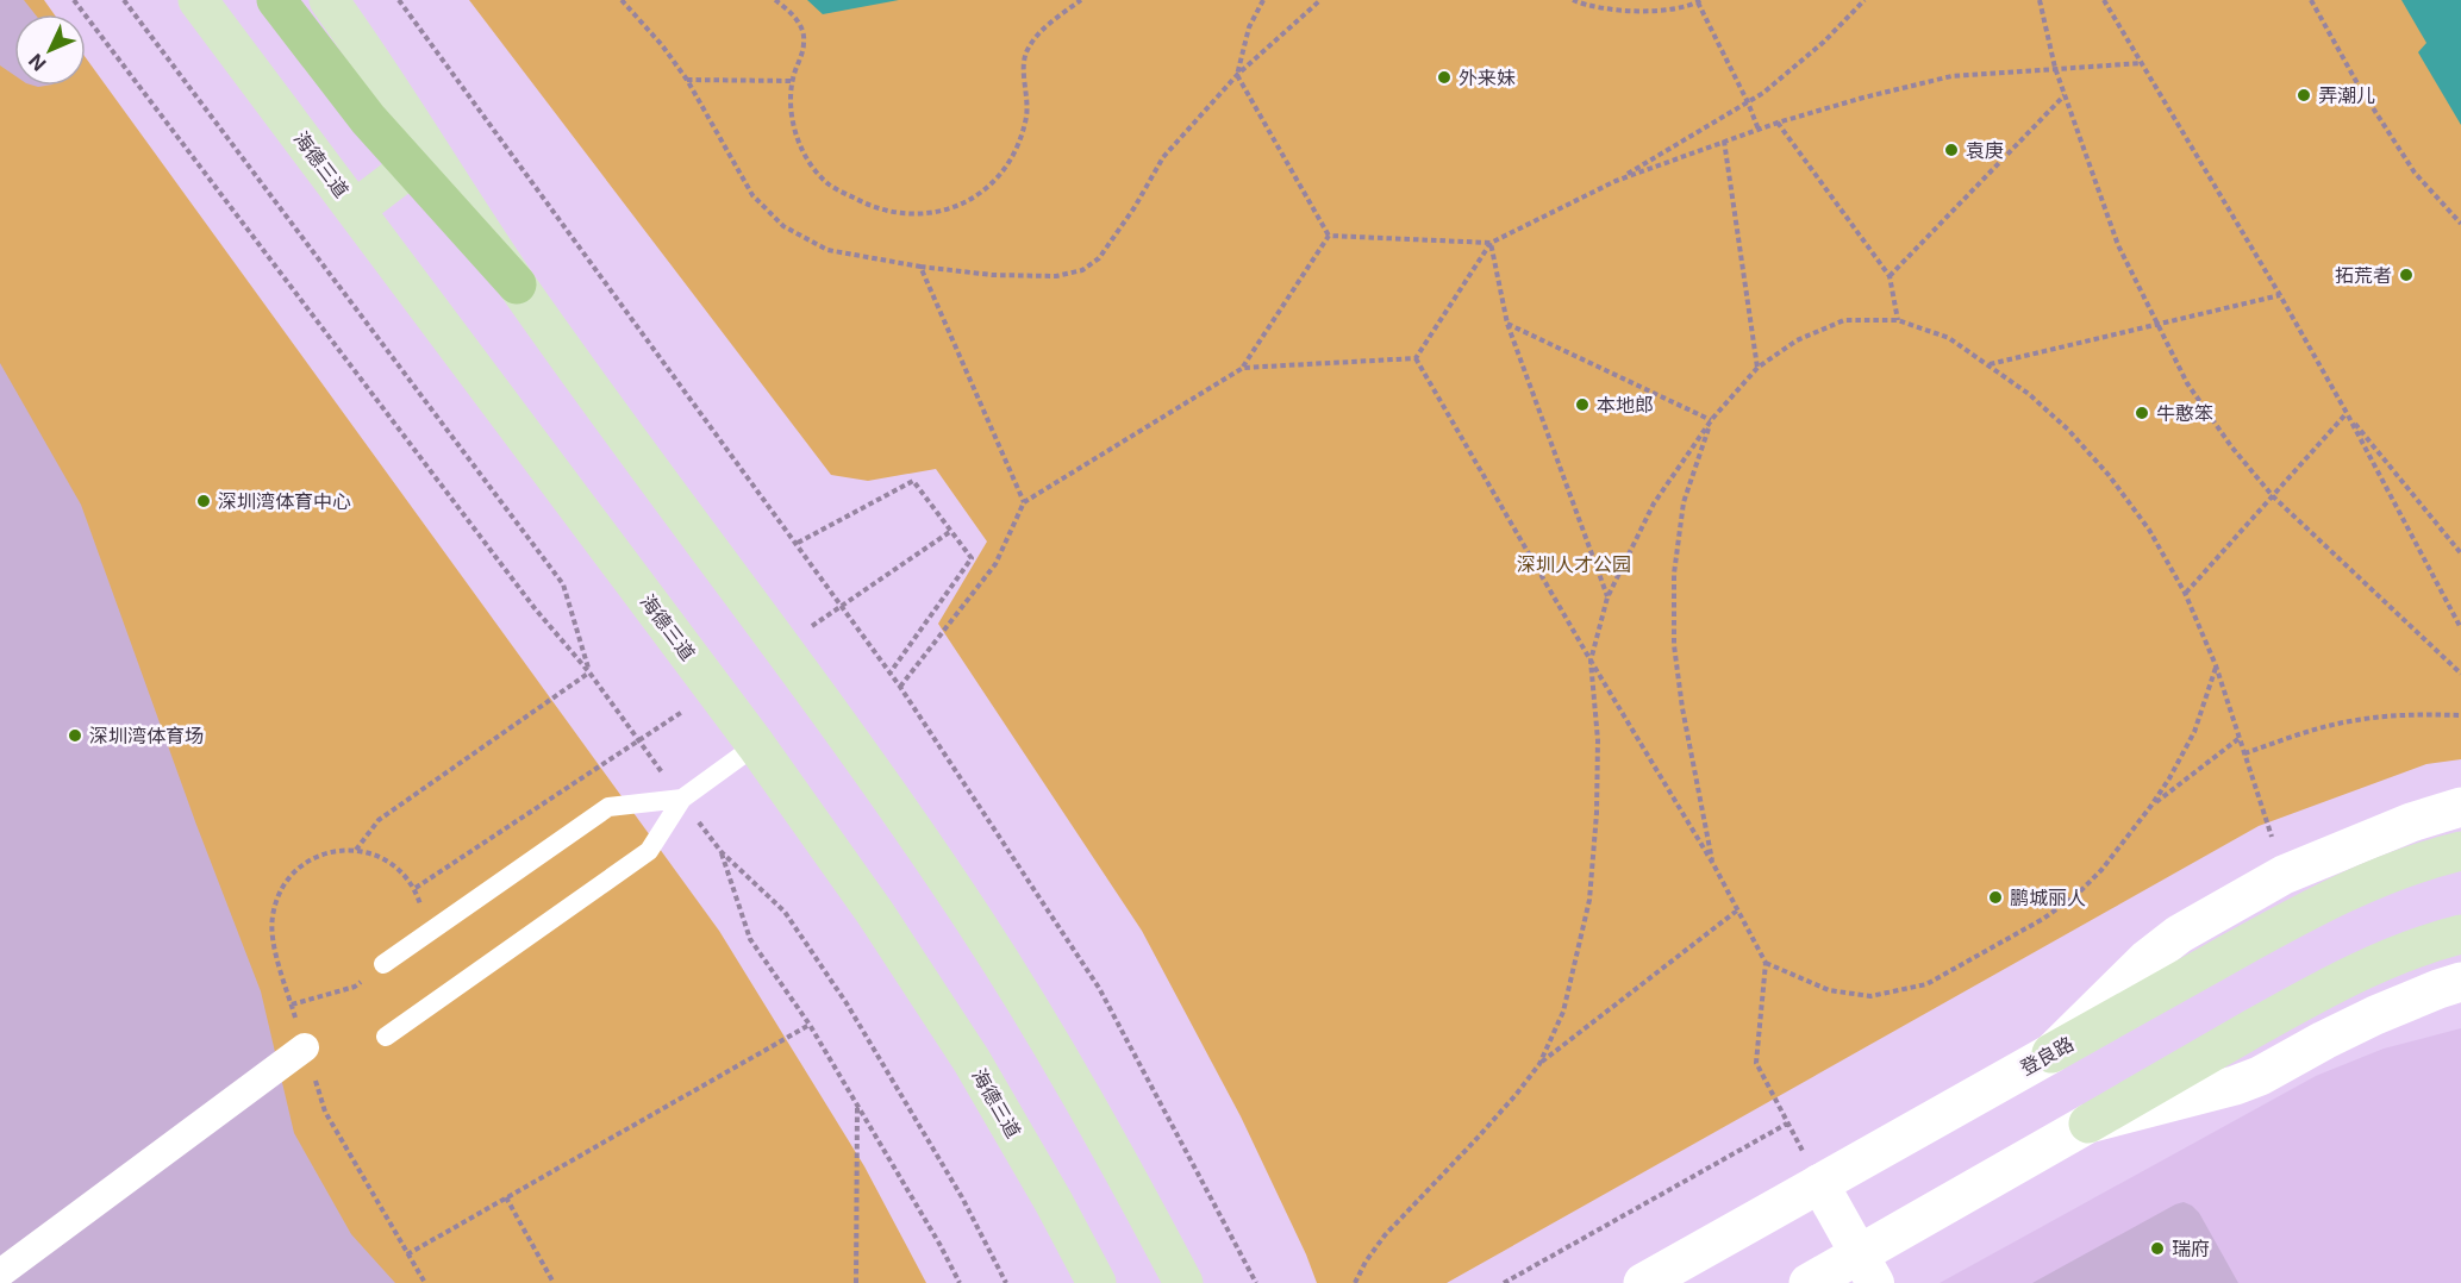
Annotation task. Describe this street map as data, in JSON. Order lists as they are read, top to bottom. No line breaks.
{"streets":{"main road":["海德三道","登良路"]},"parks":["深圳人才公园"],"places":["外来妹","弄潮儿","袁庚","拓荒者","本地郎","牛憨笨","深圳湾体育中心","深圳湾体育场","鹏城丽人","瑞府"],"north":"bottom left"}
